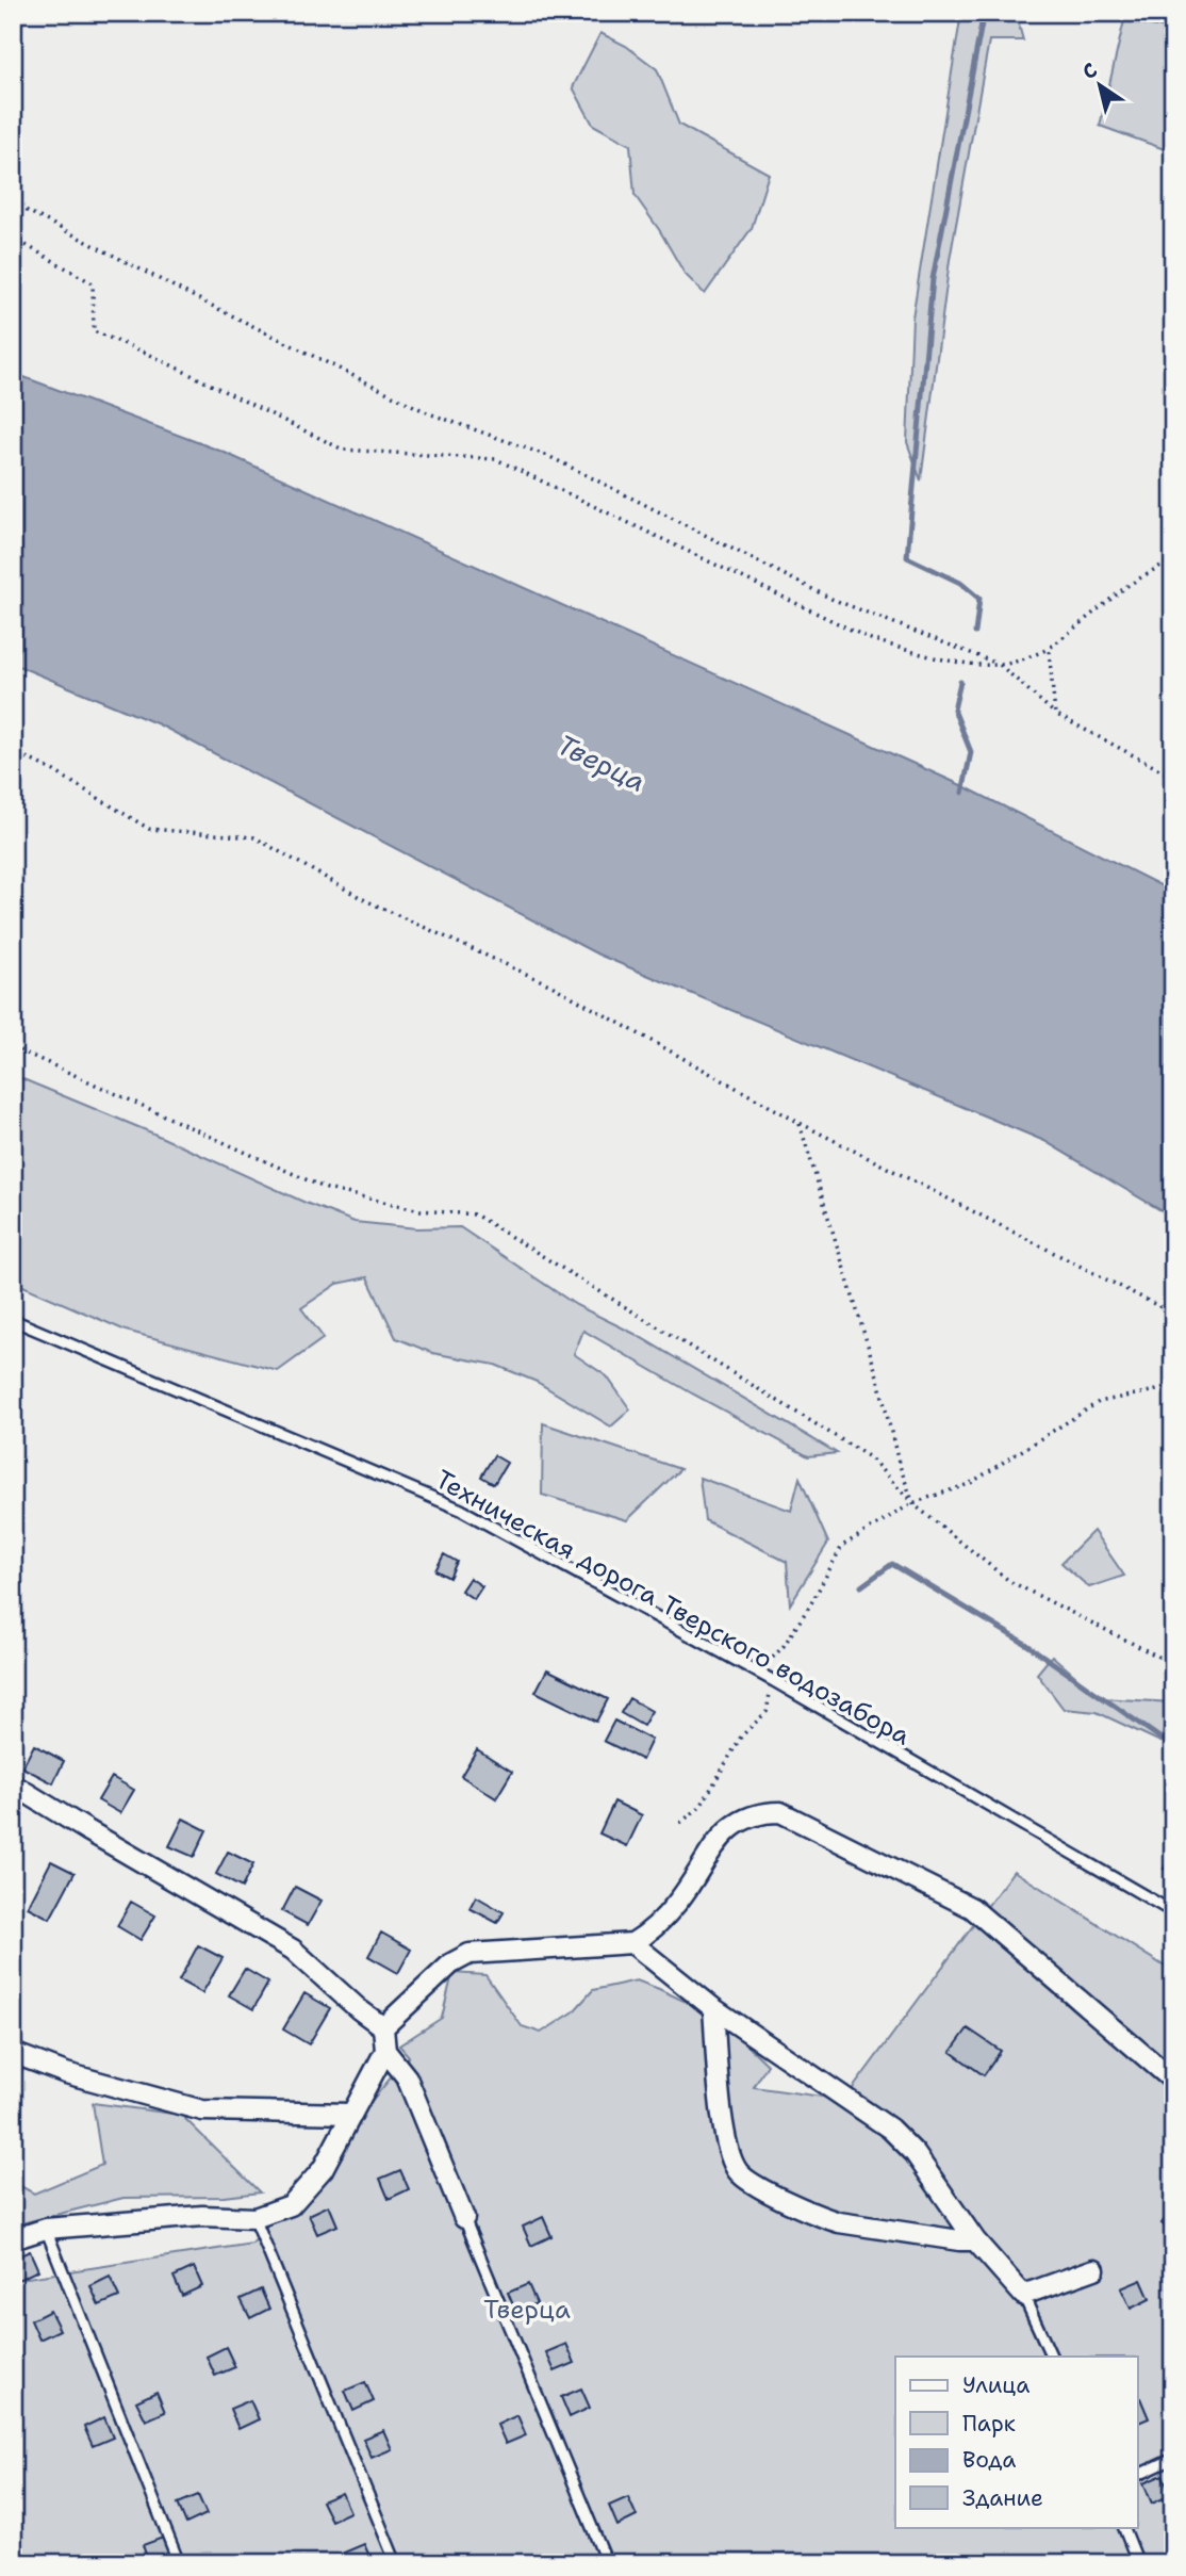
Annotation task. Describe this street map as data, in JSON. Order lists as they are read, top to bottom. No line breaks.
{"streets":{"lane":["Техническая дорога Тверского водозабора"]},"water":["Тверца"],"parks":["Тверца"],"legend":["Улица","Парк","Вода","Здание"],"north":"top left"}
